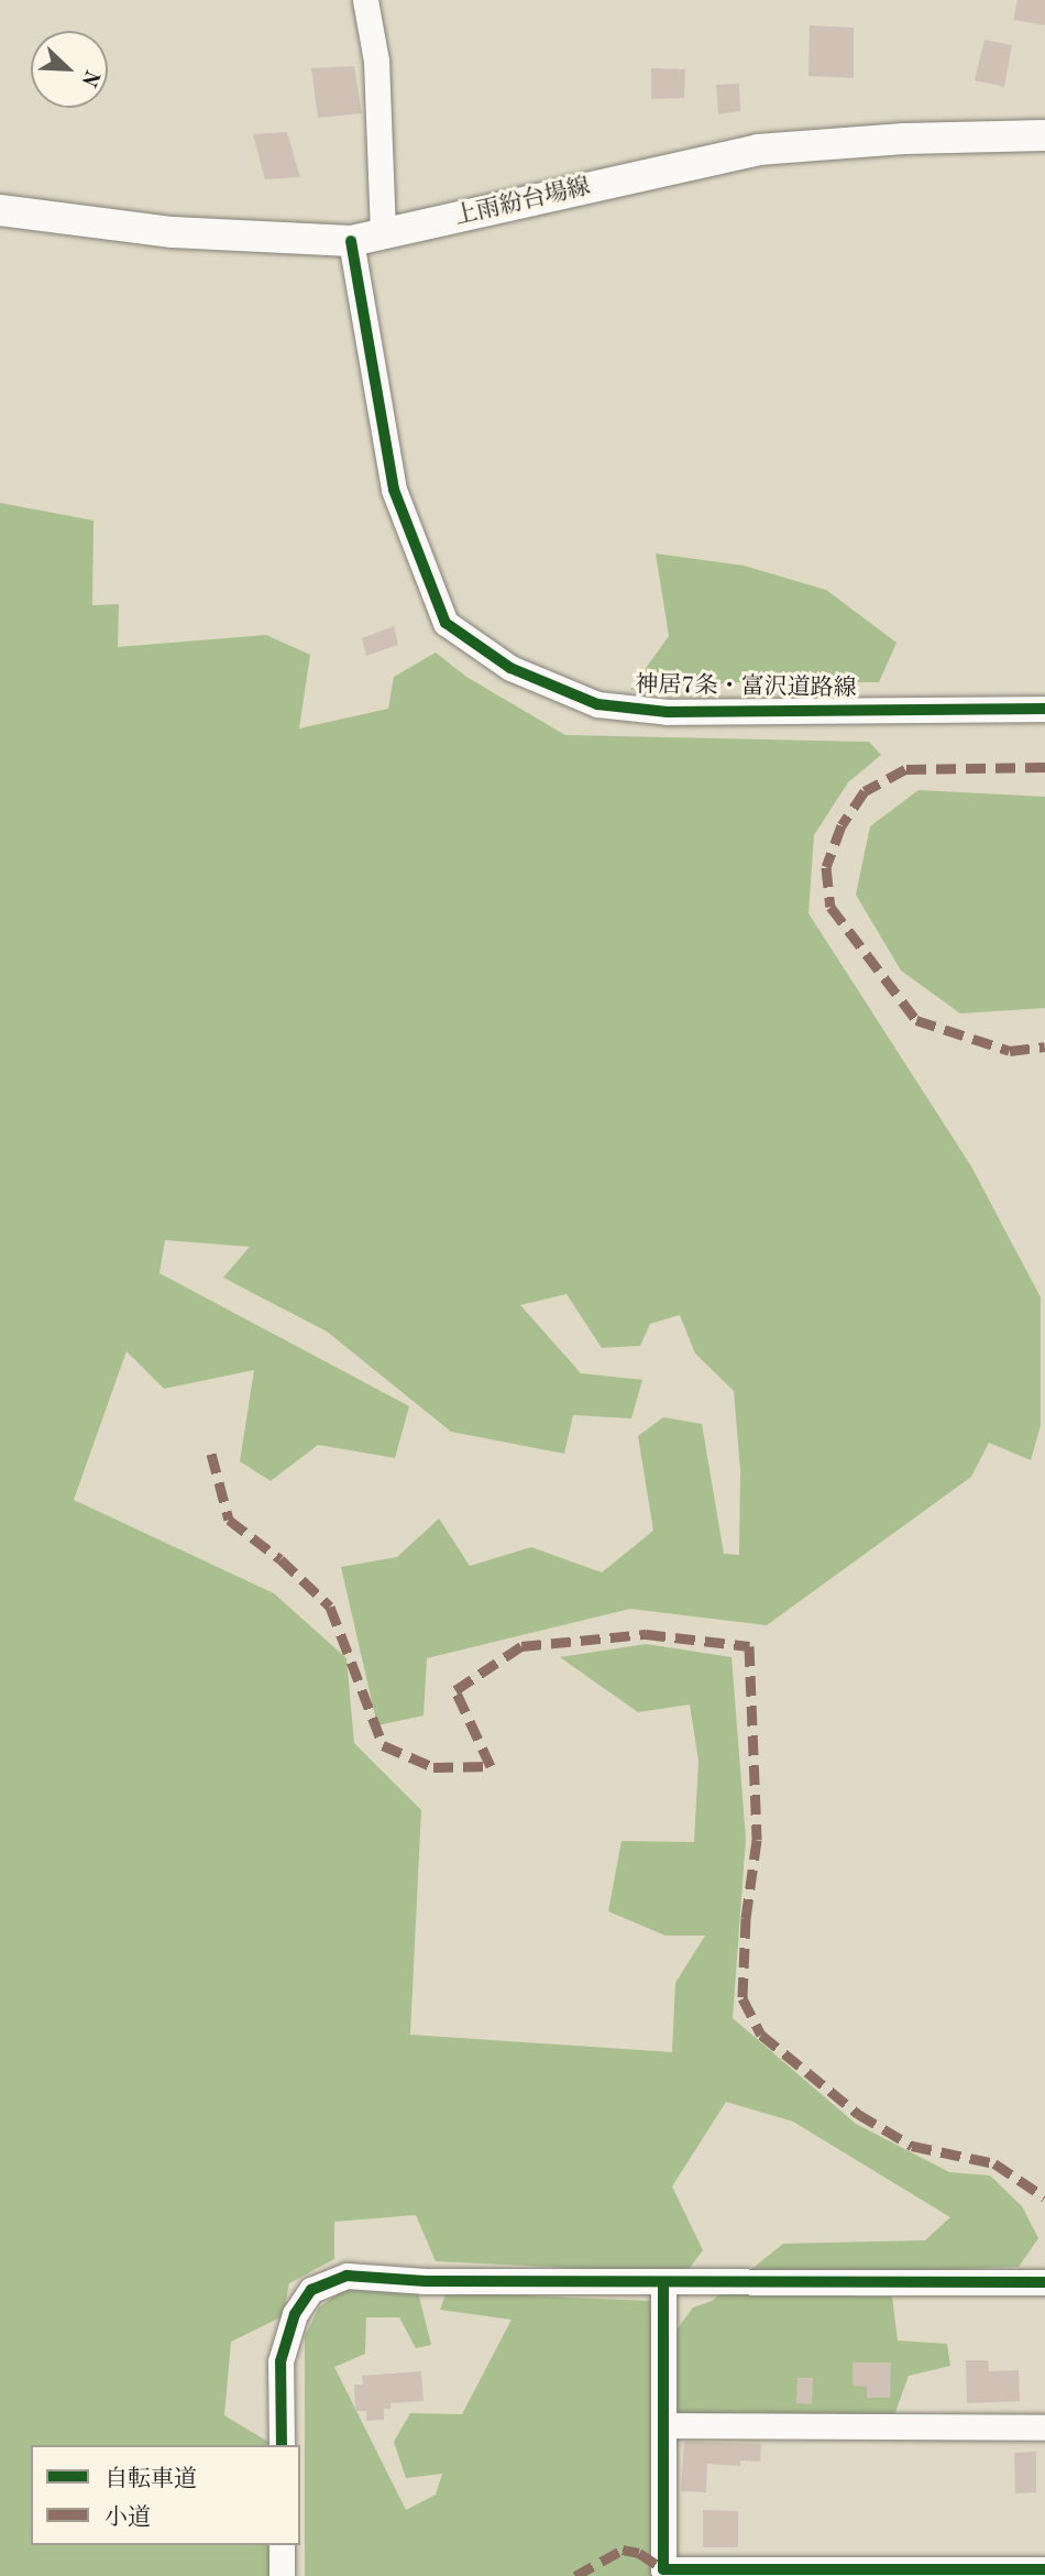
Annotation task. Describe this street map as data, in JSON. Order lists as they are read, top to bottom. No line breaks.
{"streets":{"main road":["上雨紛台場線"],"street":["神居7条・富沢道路線"]},"crossings":[["上雨紛台場線","神居7条・富沢道路線"]],"legend":["自転車道","小道"],"north":"bottom right"}
